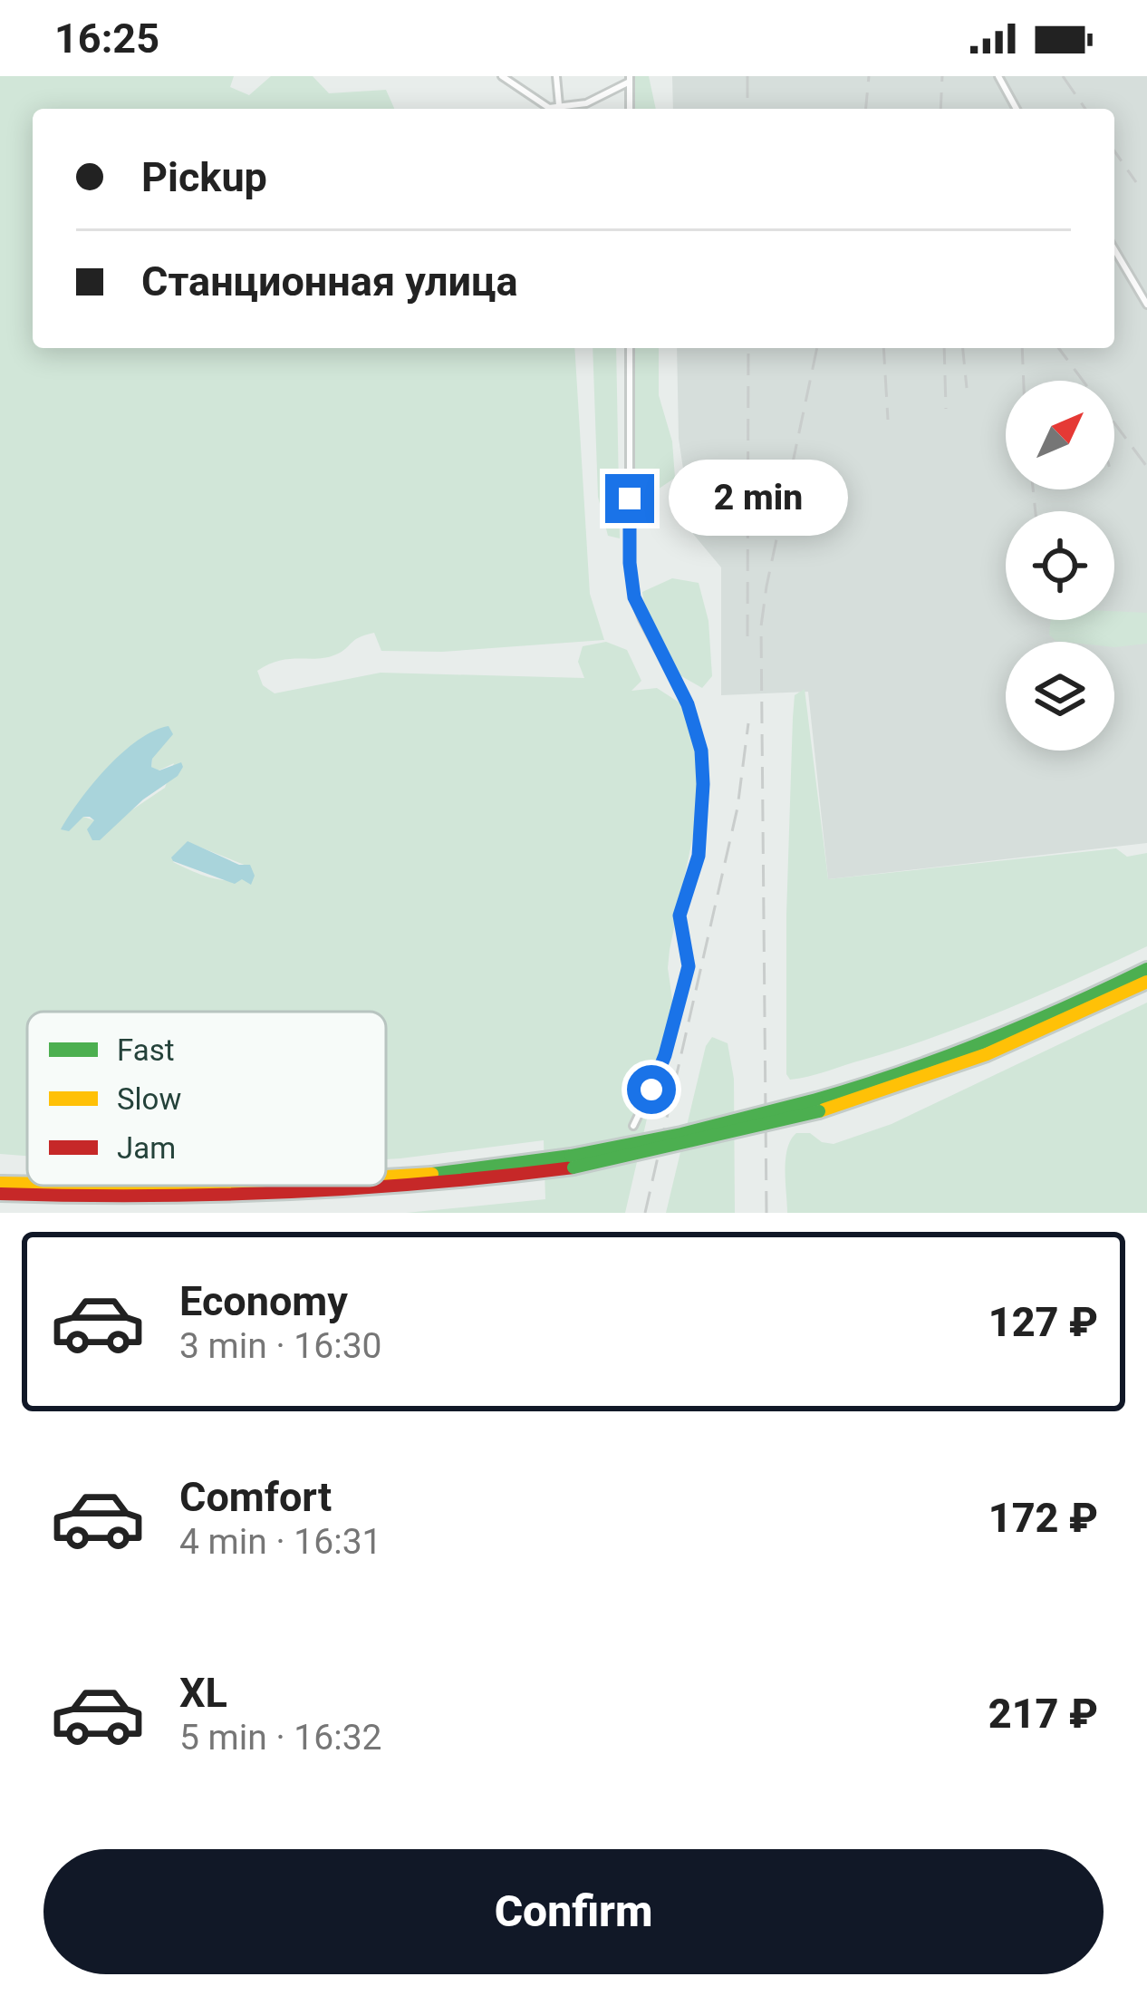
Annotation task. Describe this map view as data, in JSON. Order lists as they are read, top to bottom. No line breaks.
{"legend":["Fast","Slow","Jam"],"north":"top right","page":{"status":"16:25","banner":["Pickup","Станционная улица"],"bubble":"2 min","list":[{"name":"Economy","note":"3 min · 16:30","value":"127 ₽"},{"name":"Comfort","note":"4 min · 16:31","value":"172 ₽"},{"name":"XL","note":"5 min · 16:32","value":"217 ₽"}],"buttons":"Confirm"}}
